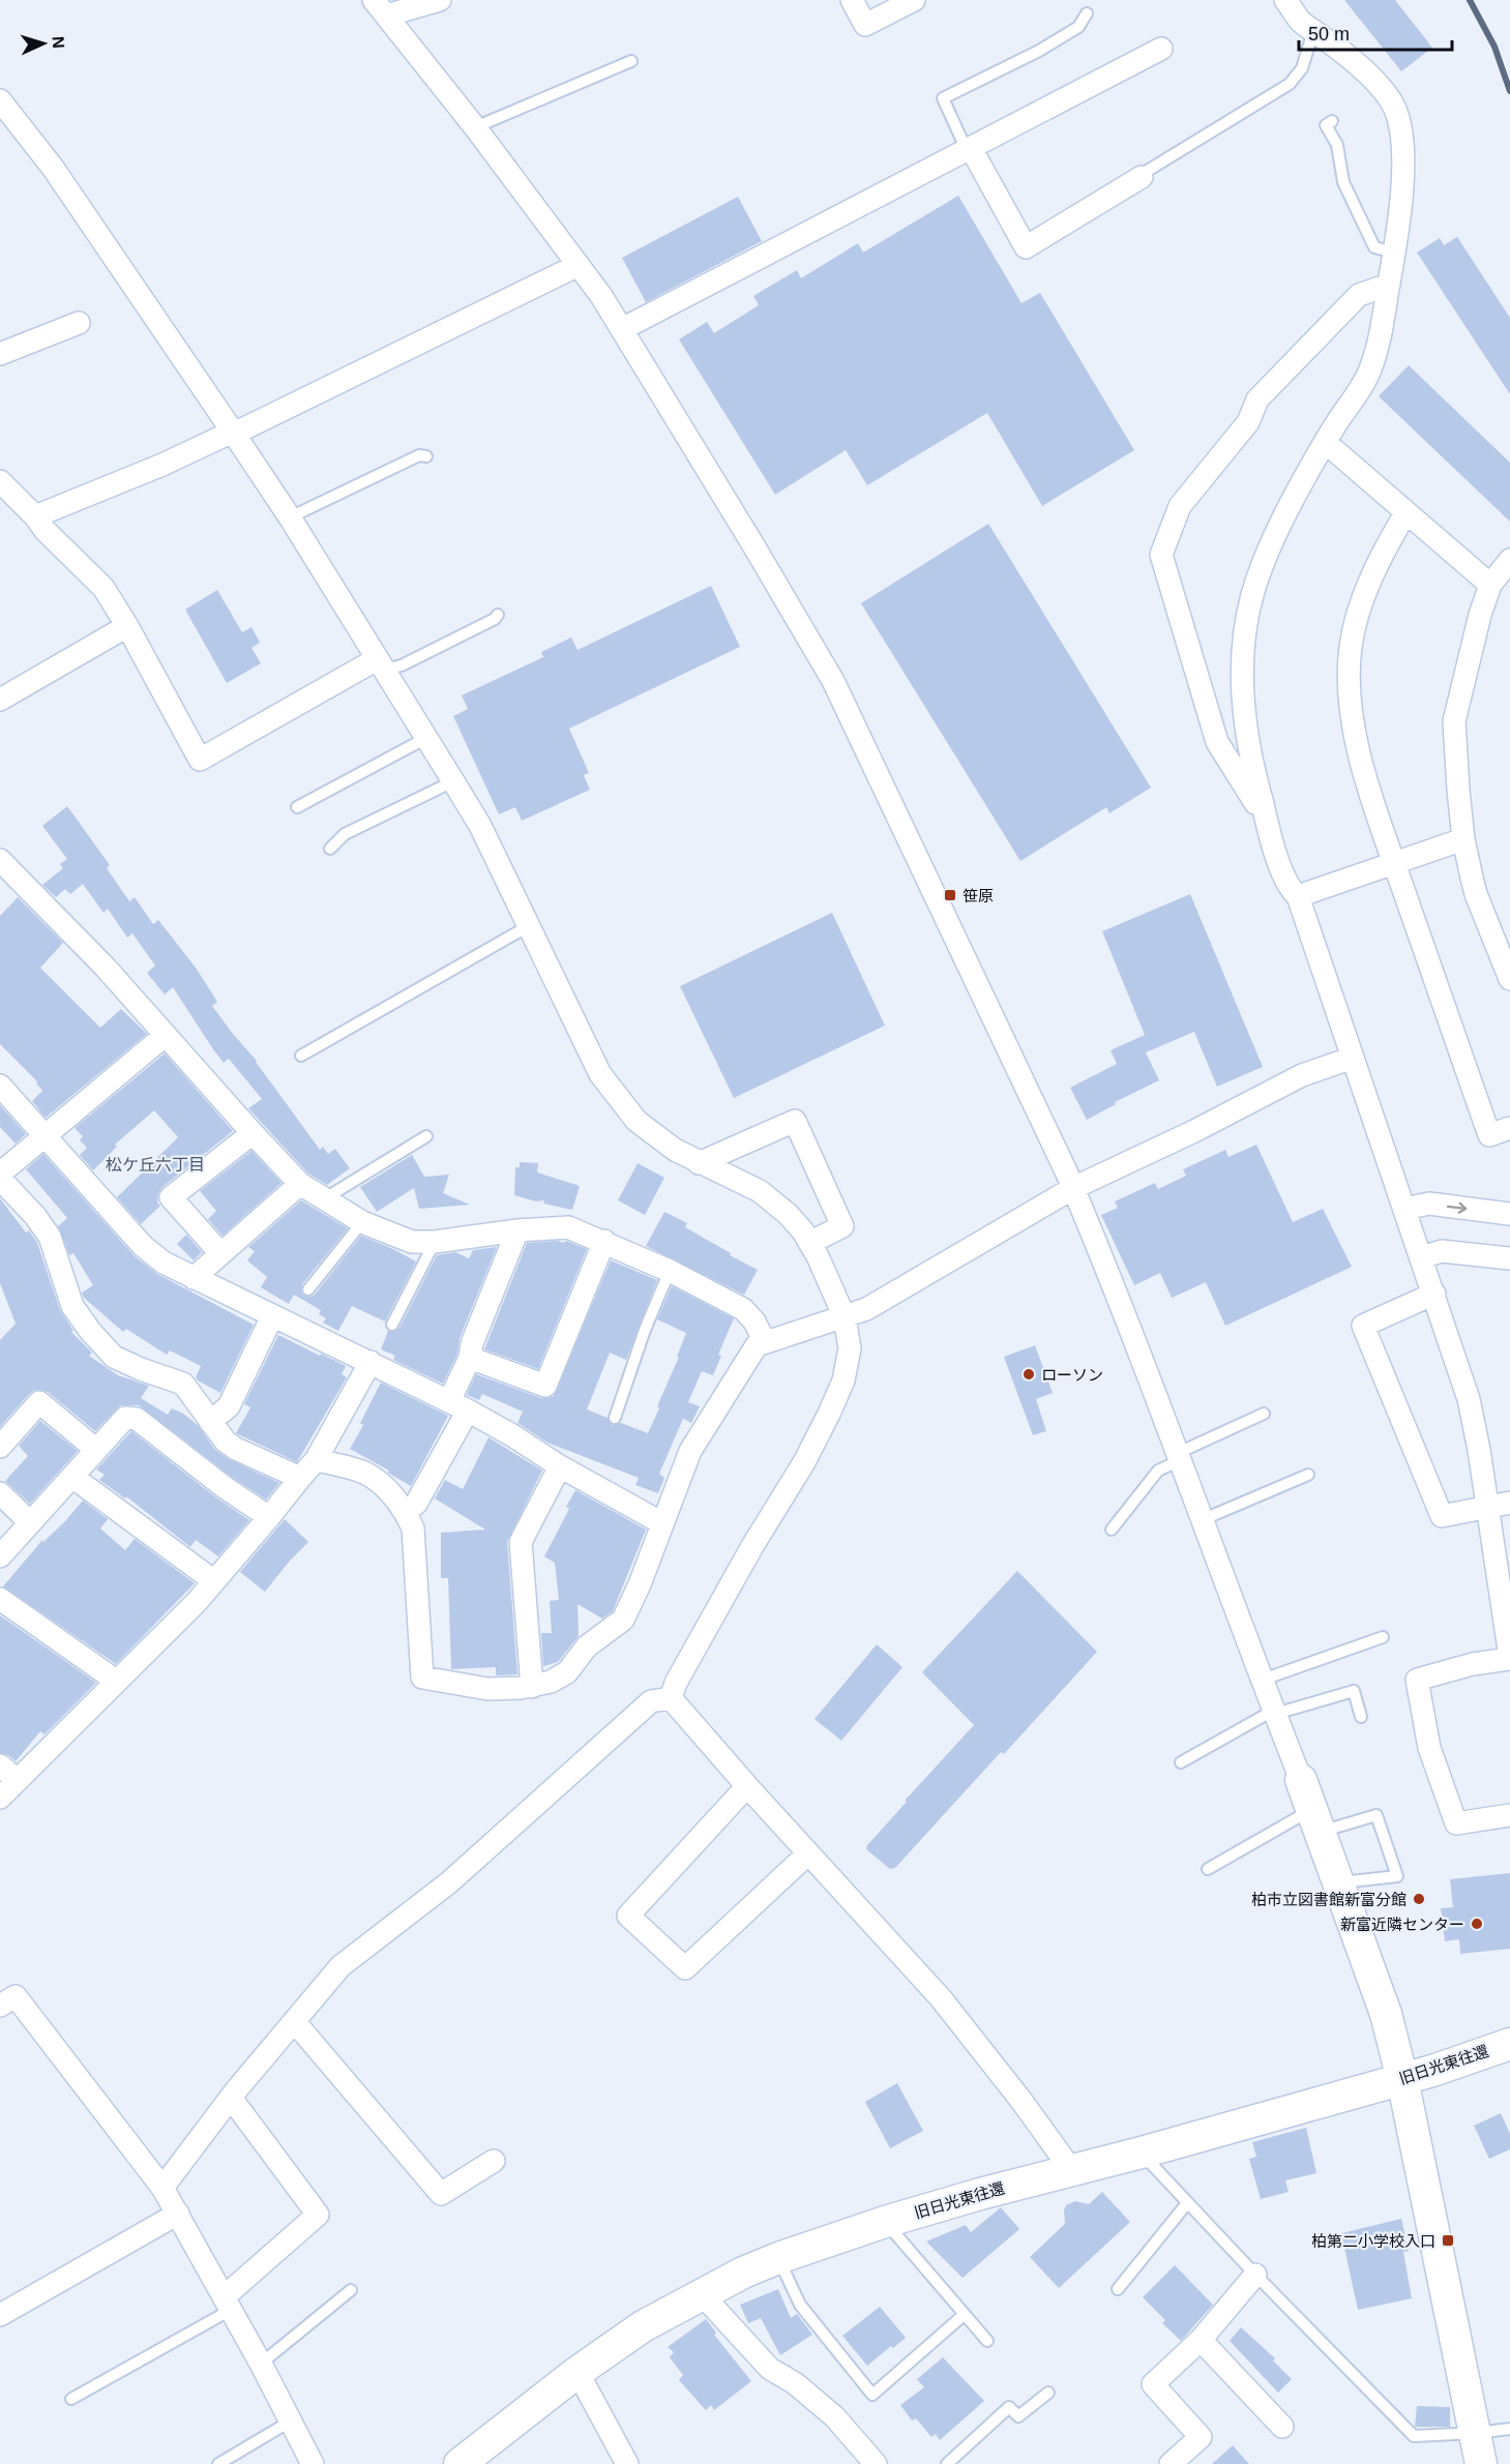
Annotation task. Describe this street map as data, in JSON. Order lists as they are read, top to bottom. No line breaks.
{"streets":{"street":["旧日光東往還"]},"districts":["松ケ丘六丁目"],"places":{"transit":["笹原","柏第二小学校入口"],"other":["ローソン","柏市立図書館新富分館","新富近隣センター"]},"scale_bar":"50 m","north":"right"}
